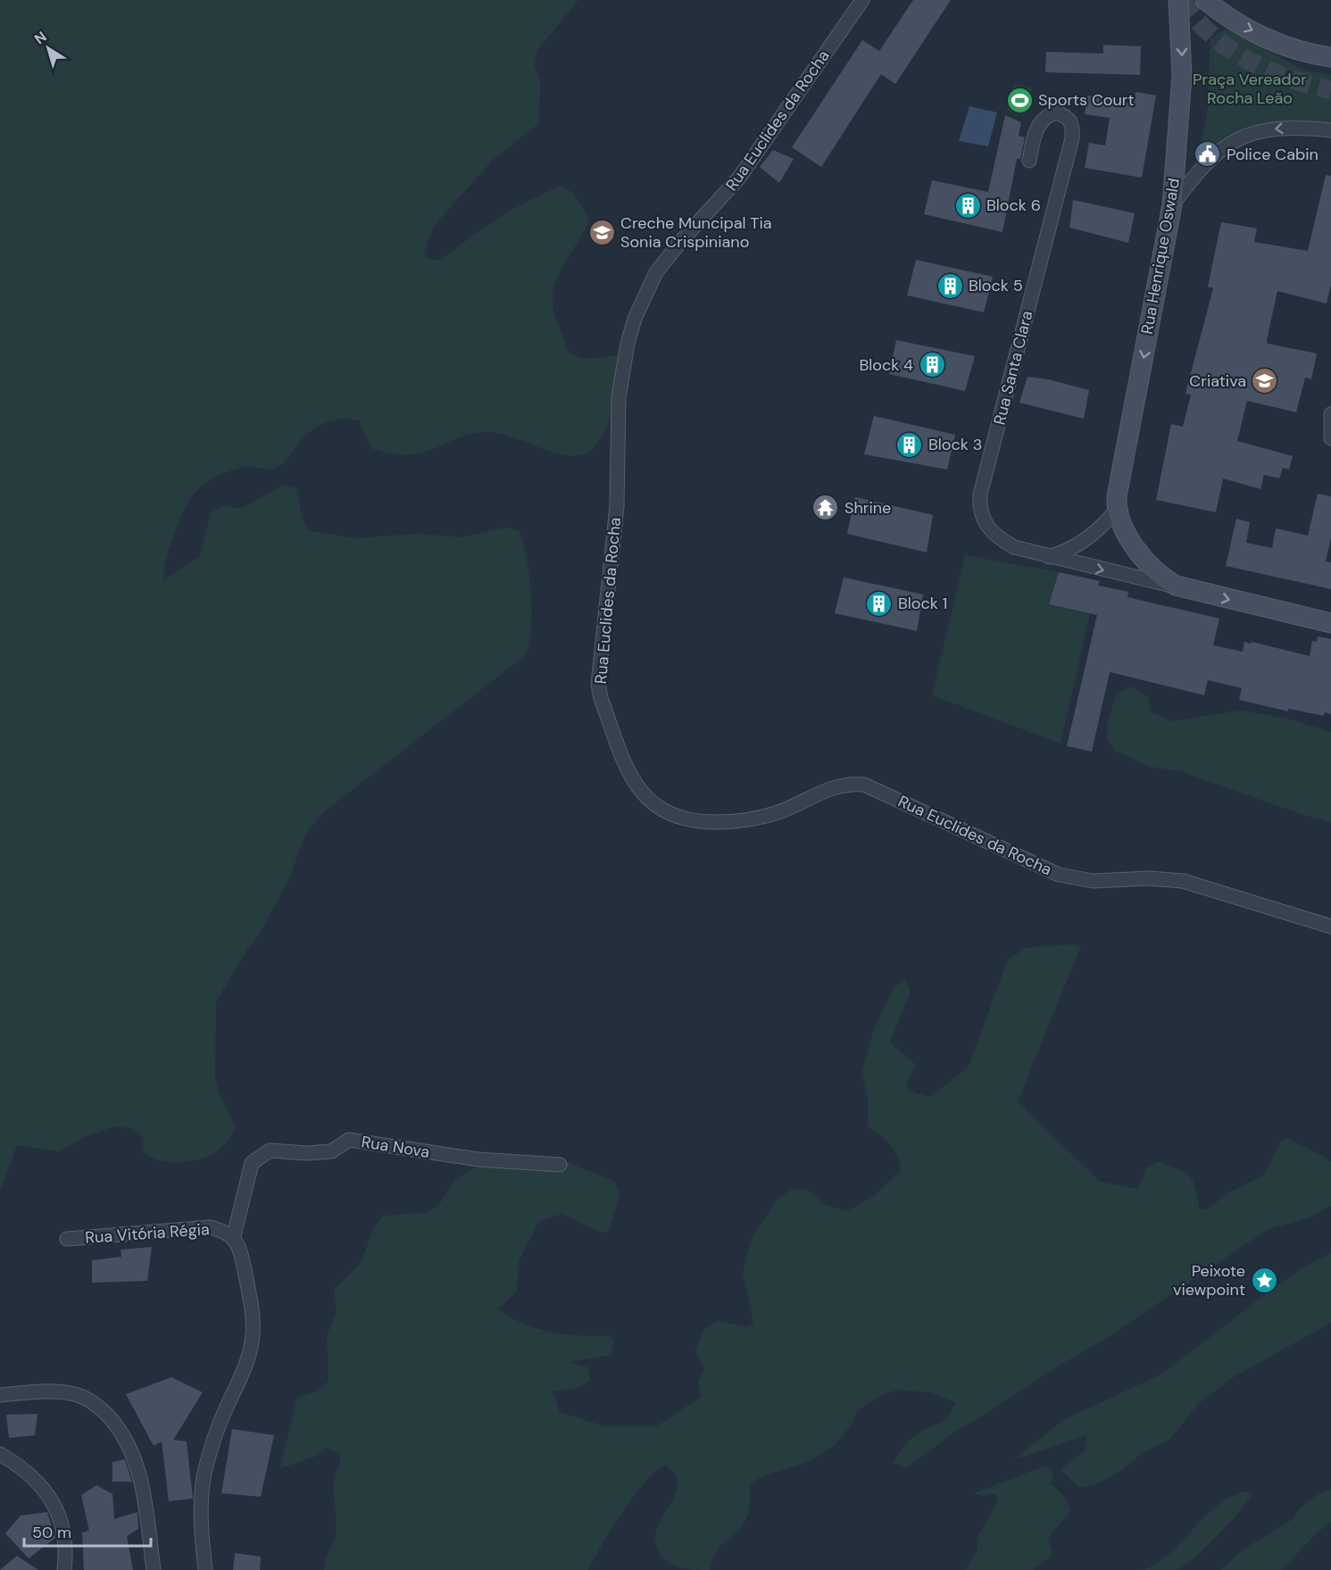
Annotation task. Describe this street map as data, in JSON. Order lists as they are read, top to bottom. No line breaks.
{"streets":{"main road":["Rua Henrique Oswald","Rua Santa Clara"],"street":["Rua Euclides da Rocha","Rua Nova","Rua Vitória Régia"]},"crossings":[["Rua Henrique Oswald","Rua Santa Clara"],["Rua Nova","Rua Vitória Régia"]],"one_way":["Rua Henrique Oswald"],"parks":["Praça Vereador Rocha Leão"],"places":{"sports":["Sports Court"],"public building":["Police Cabin"],"building":["Block 6","Block 5","Block 4","Block 3","Block 1"],"school or university":["Creche Muncipal Tia Sonia Crispiniano","Criativa"],"temple":["Shrine"],"place":["Peixote viewpoint"]},"scale_bar":"50 m","north":"top left"}
